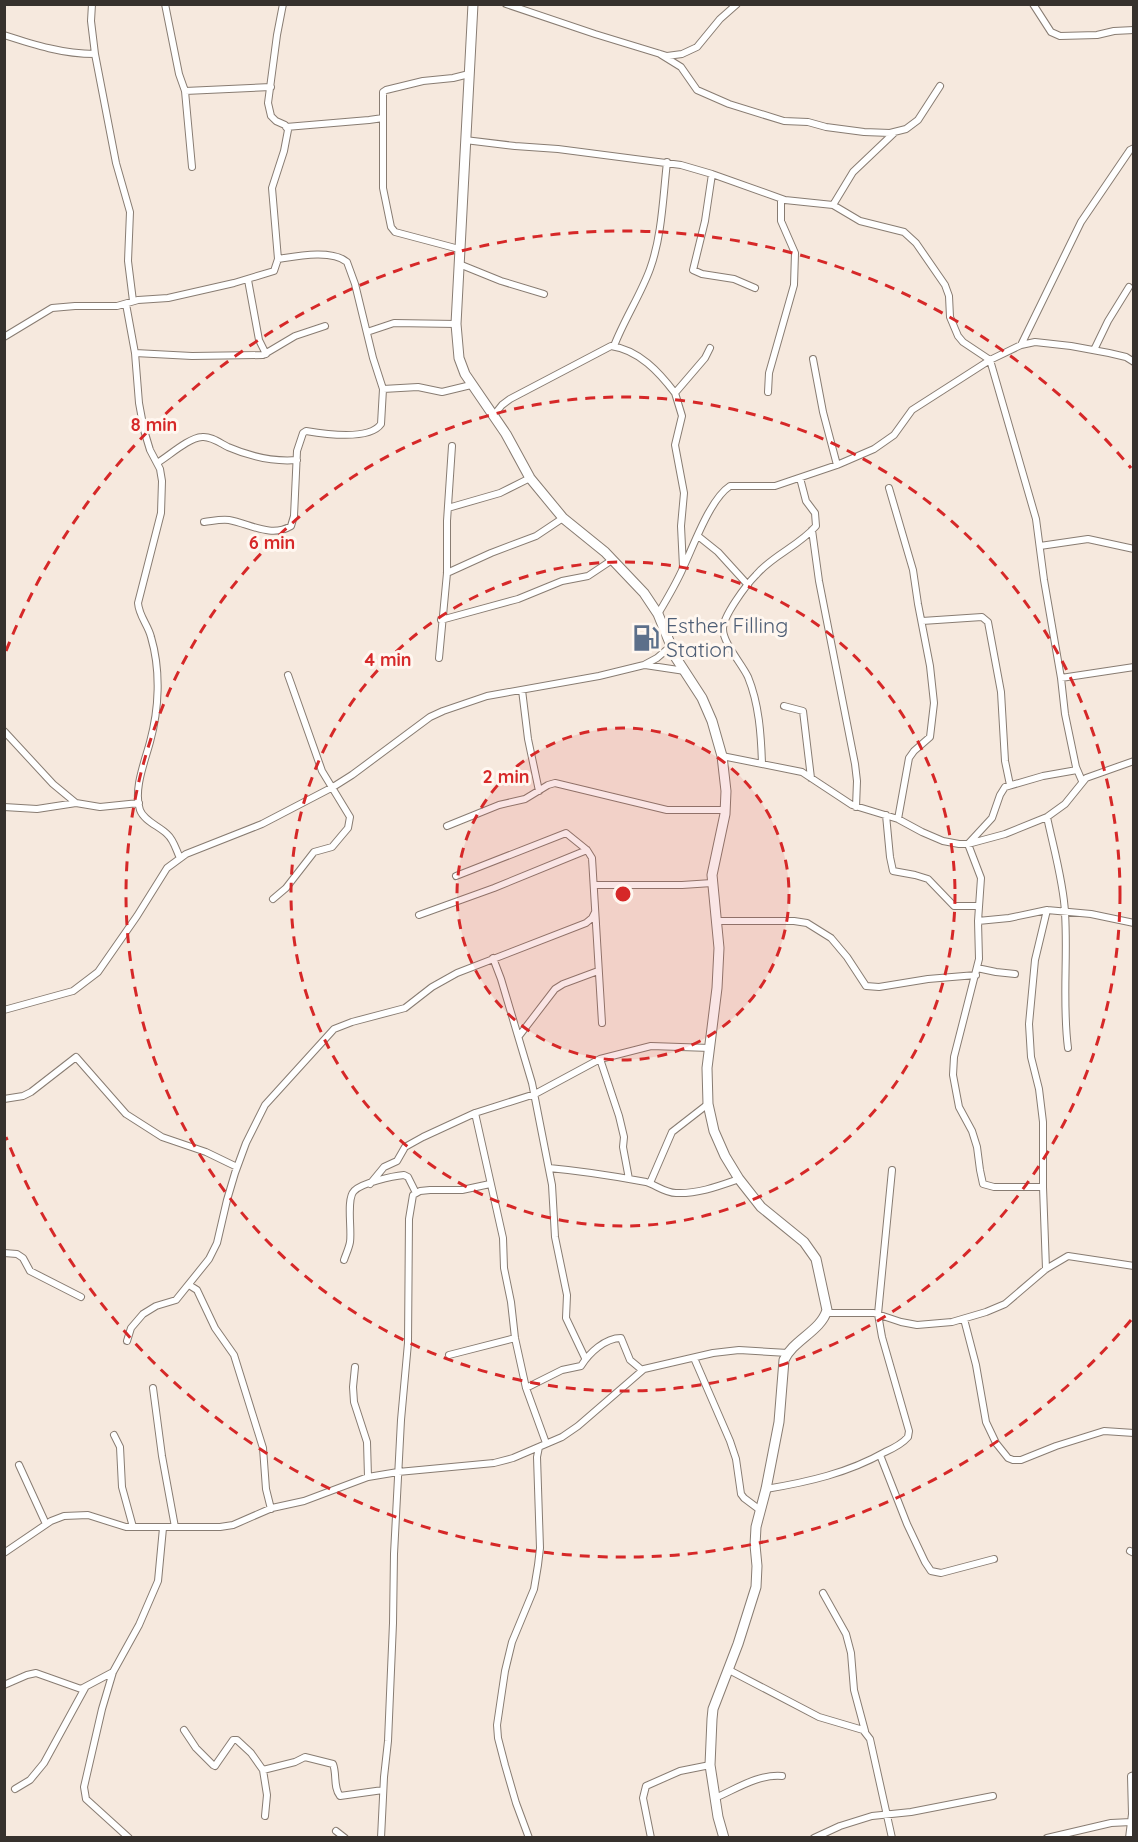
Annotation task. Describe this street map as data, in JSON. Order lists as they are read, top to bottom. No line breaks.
{"places":{"fuel station":["Esther Filling Station"]},"rings":["8 min","6 min","4 min","2 min"]}
